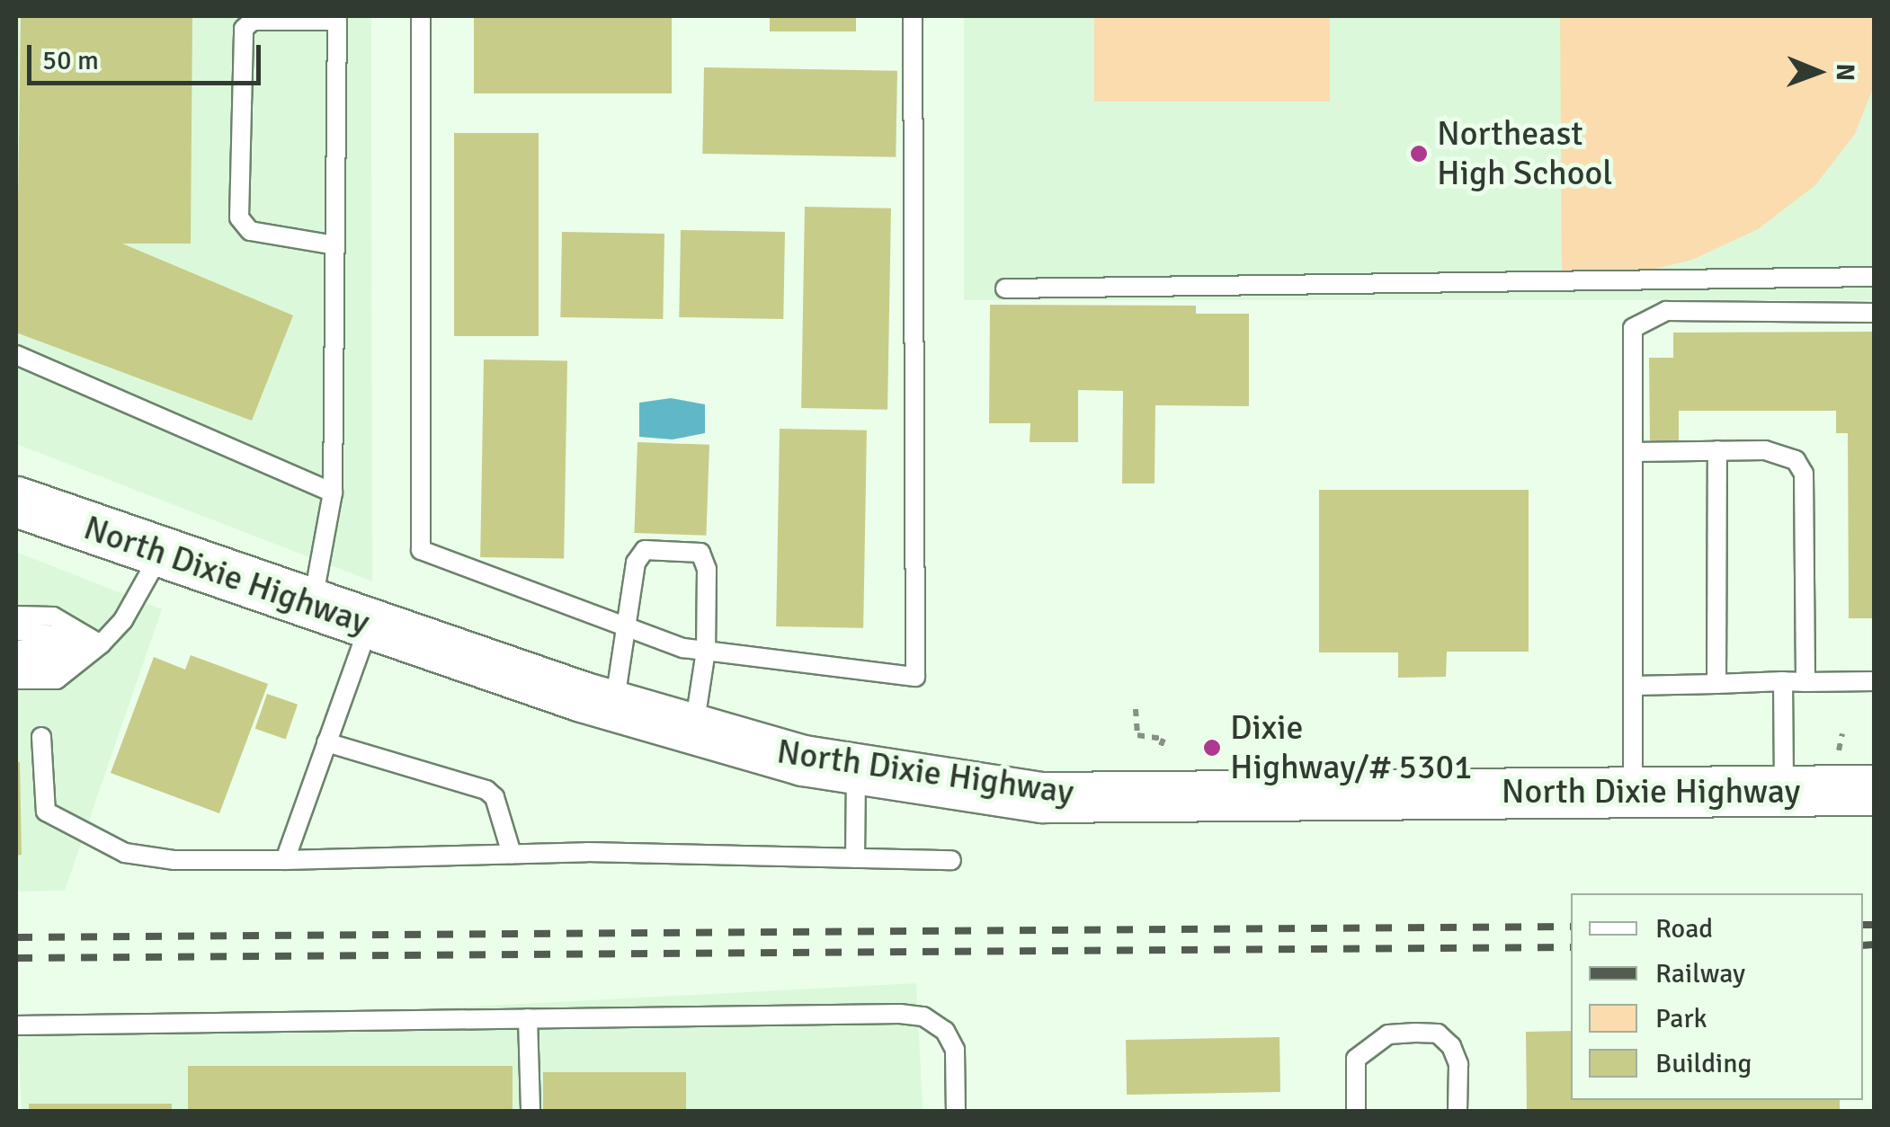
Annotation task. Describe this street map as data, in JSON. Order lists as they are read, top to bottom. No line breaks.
{"streets":{"main road":["North Dixie Highway"]},"places":["Northeast High School","Dixie Highway/# 5301"],"legend":["Road","Railway","Park","Building"],"scale_bar":"50 m","north":"right"}
